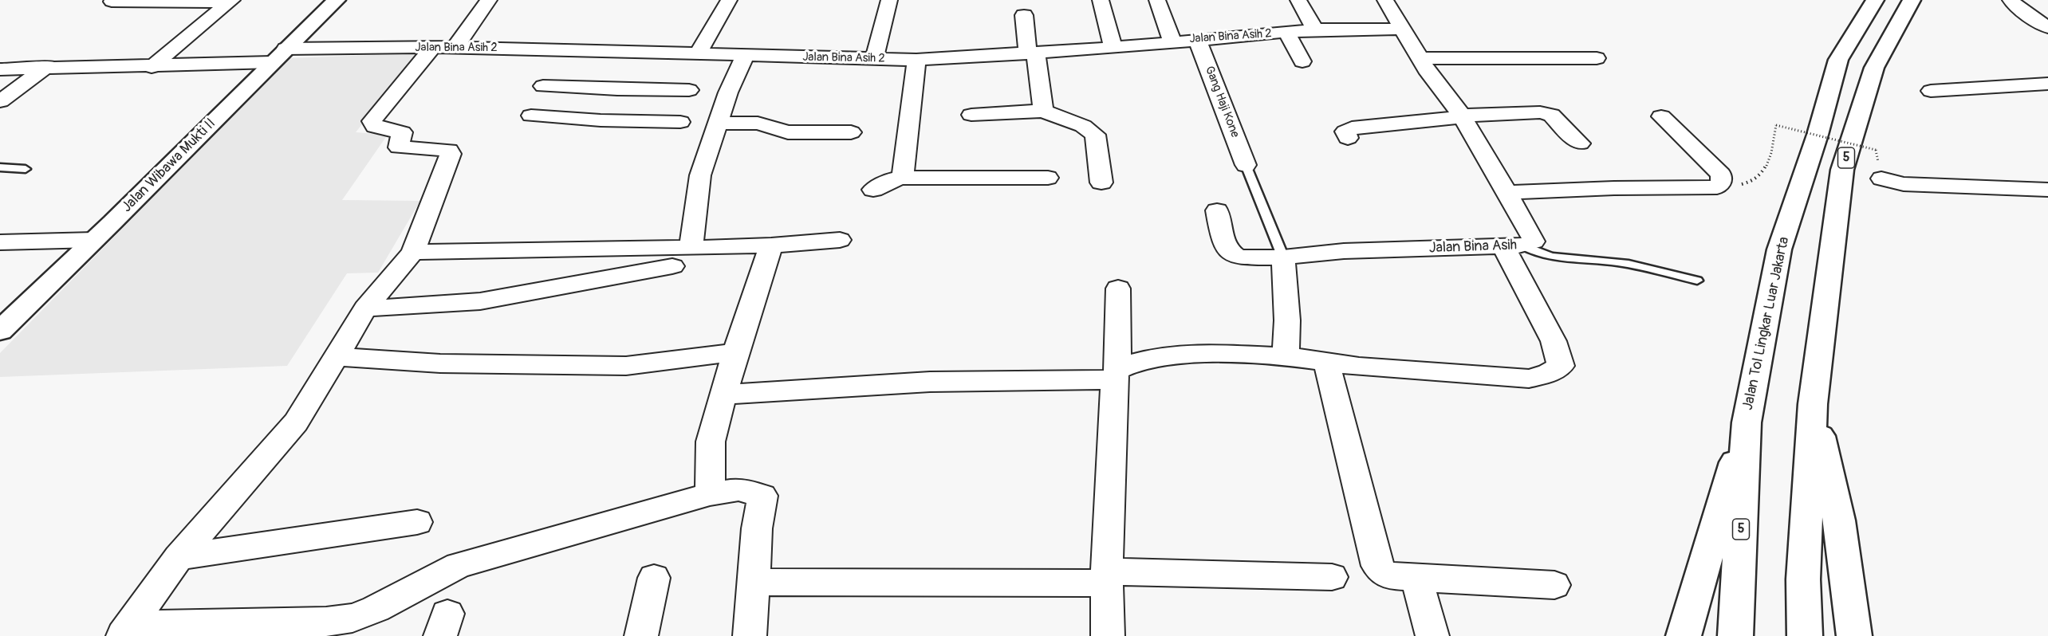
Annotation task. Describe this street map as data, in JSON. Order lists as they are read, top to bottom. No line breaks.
{"streets":{"main road":["5","Jalan Wibawa Mukti II","Jalan Tol Lingkar Luar Jakarta"],"street":["Jalan Bina Asih 2","Gang Haji Kone","Jalan Bina Asih"]},"crossings":[["Jalan Bina Asih 2","Gang Haji Kone"],["Jalan Bina Asih 2","Jalan Wibawa Mukti II"],["Jalan Bina Asih 2","Jalan Bina Asih"]]}
